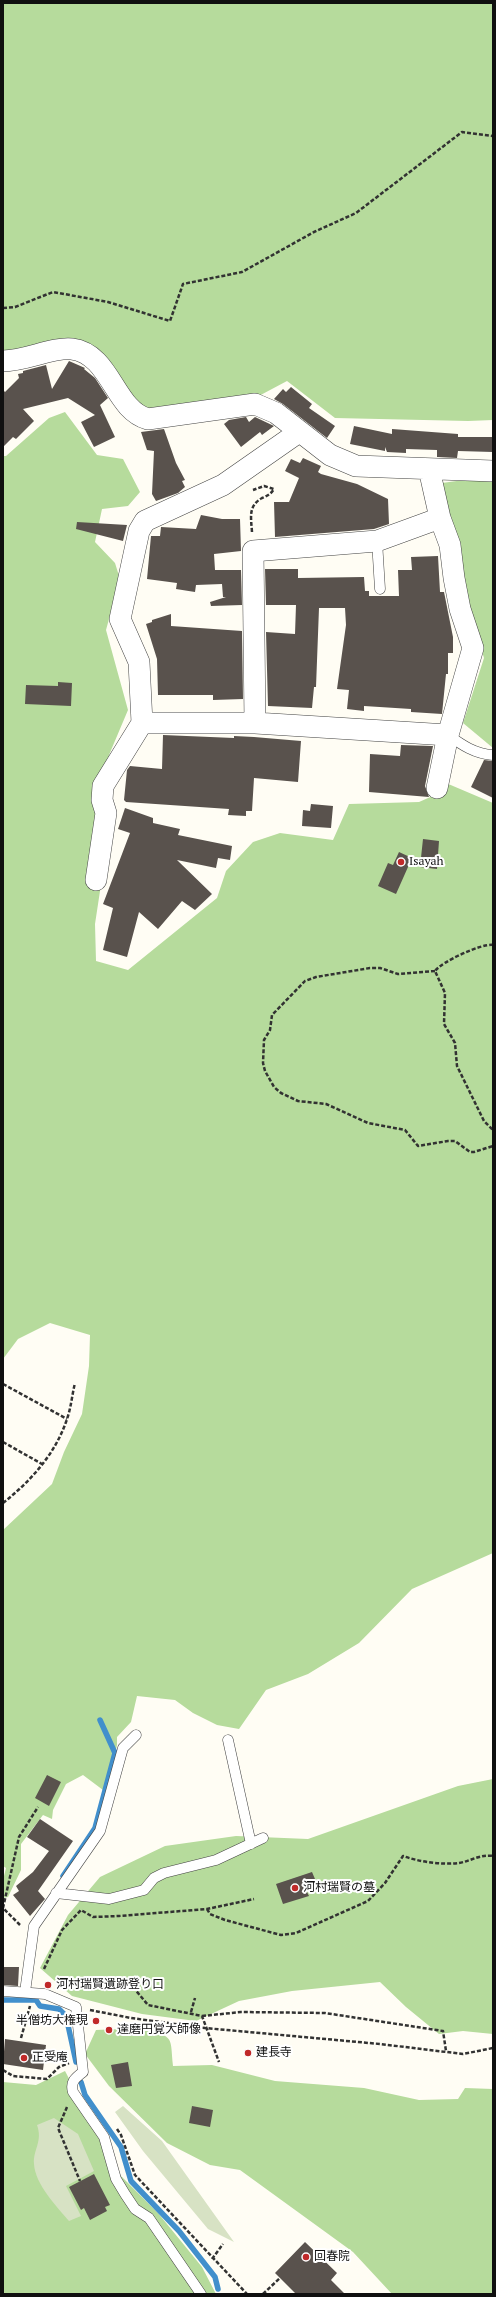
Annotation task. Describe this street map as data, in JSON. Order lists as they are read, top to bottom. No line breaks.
{"places":["Isayah","河村瑞賢の墓","河村瑞賢遺跡登り口","半僧坊大権現","達磨円覚大師像","建長寺","正受庵","回春院"]}
